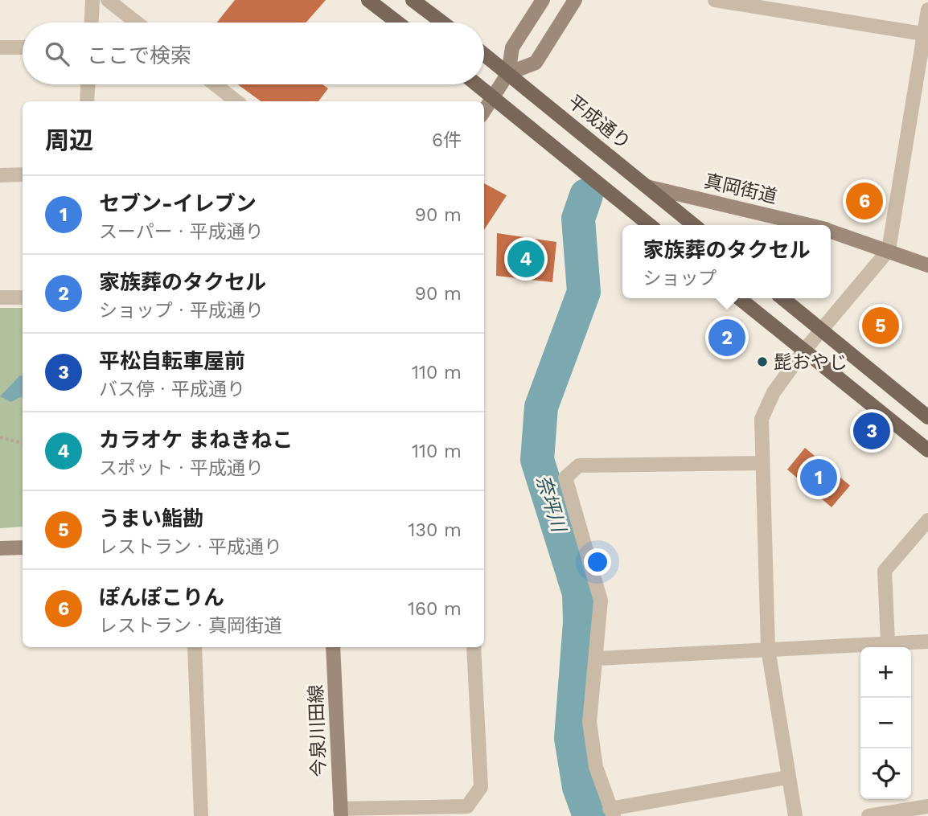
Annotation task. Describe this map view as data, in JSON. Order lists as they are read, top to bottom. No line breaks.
{"streets":{"main road":["平成通り"],"street":["真岡街道","今泉川田線"]},"crossings":[["平成通り","真岡街道"]],"water":["奈坪川"],"places":["髭おやじ"],"page":{"search":"ここで検索","heading":["周辺","6件"],"list":[{"mark":"1","name":"セブン-イレブン","note":"スーパー · 平成通り","value":"90 m"},{"mark":"2","name":"家族葬のタクセル","note":"ショップ · 平成通り","value":"90 m"},{"mark":"3","name":"平松自転車屋前","note":"バス停 · 平成通り","value":"110 m"},{"mark":"4","name":"カラオケ まねきねこ","note":"スポット · 平成通り","value":"110 m"},{"mark":"5","name":"うまい鮨勘","note":"レストラン · 平成通り","value":"130 m"},{"mark":"6","name":"ぽんぽこりん","note":"レストラン · 真岡街道","value":"160 m"}],"pins":["6","4","5","2","3","1"],"popup":["家族葬のタクセル","ショップ"],"map_buttons":["+","−"]}}
